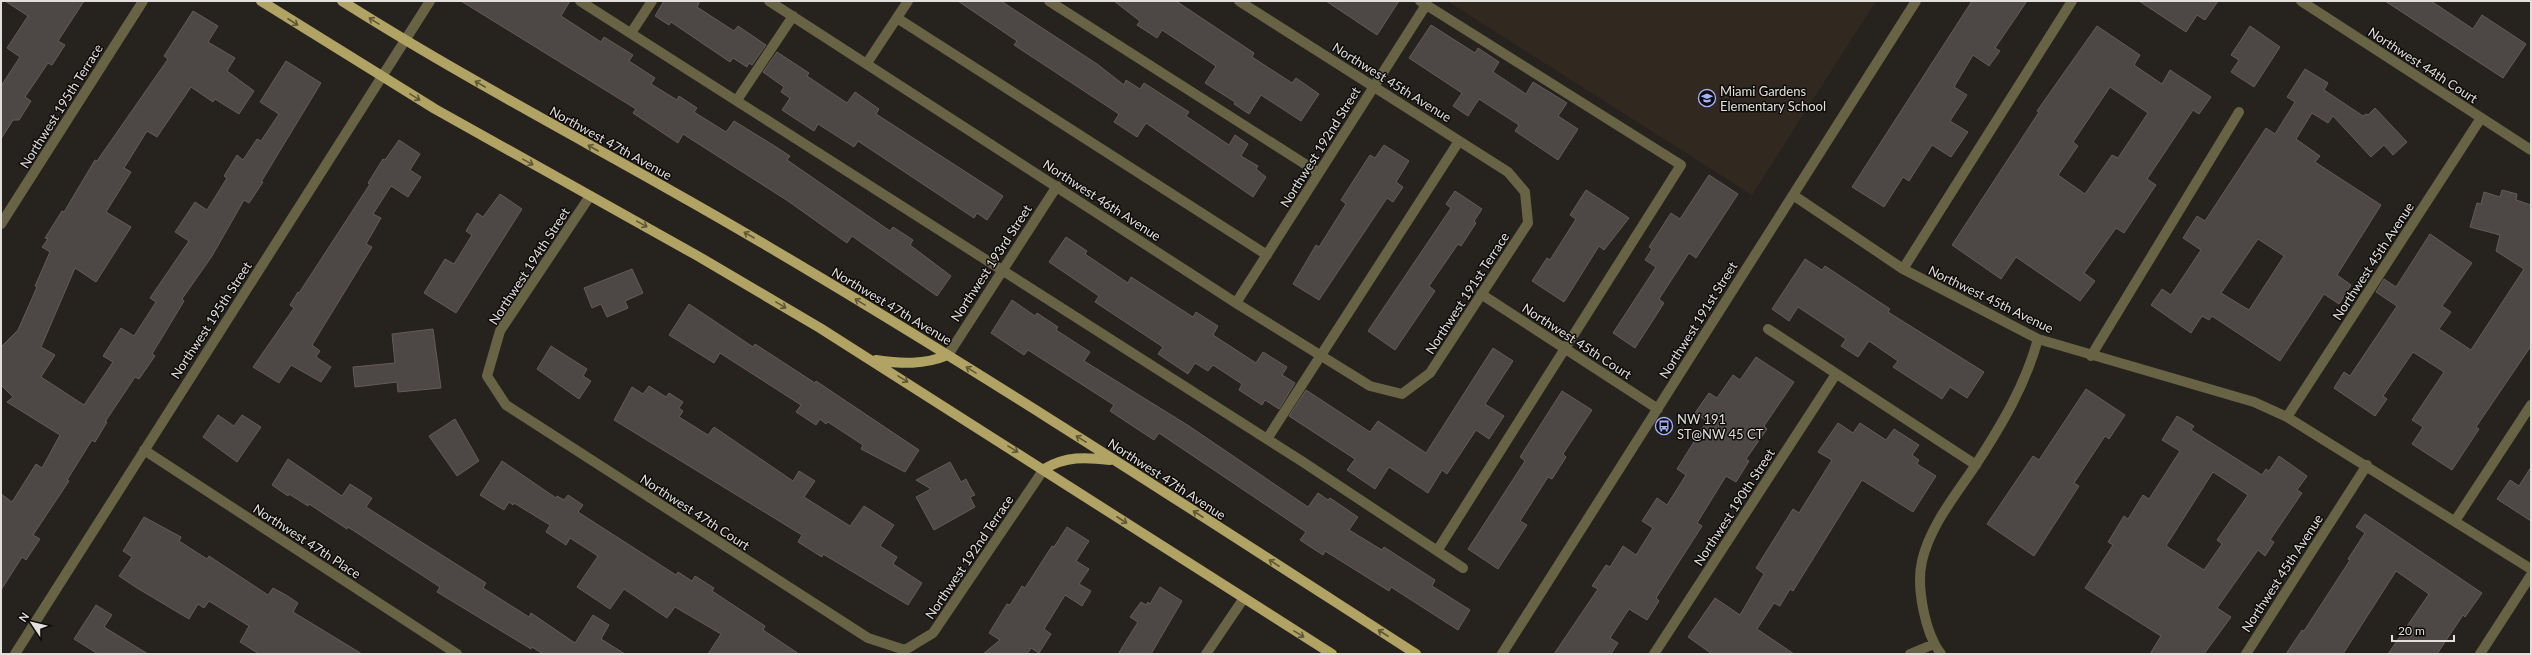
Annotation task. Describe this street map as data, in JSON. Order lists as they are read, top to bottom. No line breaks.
{"streets":{"main road":["Northwest 47th Avenue"],"street":["Northwest 44th Court","Northwest 45th Avenue","Northwest 195th Terrace","Northwest 192nd Street","Northwest 46th Avenue","Northwest 193rd Street","Northwest 194th Street","Northwest 191st Terrace","Northwest 195th Street","Northwest 191st Street","Northwest 45th Court","Northwest 190th Street","Northwest 47th Court","Northwest 47th Place","Northwest 192nd Terrace"]},"crossings":[["Northwest 44th Court","Northwest 45th Avenue"],["Northwest 45th Avenue","Northwest 192nd Street"],["Northwest 45th Avenue","Northwest 191st Terrace"],["Northwest 45th Avenue","Northwest 191st Street"],["Northwest 47th Avenue","Northwest 193rd Street"],["Northwest 47th Avenue","Northwest 195th Street"],["Northwest 192nd Street","Northwest 46th Avenue"],["Northwest 46th Avenue","Northwest 193rd Street"],["Northwest 46th Avenue","Northwest 191st Terrace"],["Northwest 194th Street","Northwest 47th Court"],["Northwest 191st Terrace","Northwest 45th Court"],["Northwest 195th Street","Northwest 47th Place"],["Northwest 191st Street","Northwest 45th Court"],["Northwest 47th Court","Northwest 192nd Terrace"]],"places":{"school or university":["Miami Gardens Elementary School"],"bus stop":["NW 191 ST@NW 45 CT"]},"scale_bar":"20 m","north":"top left"}
